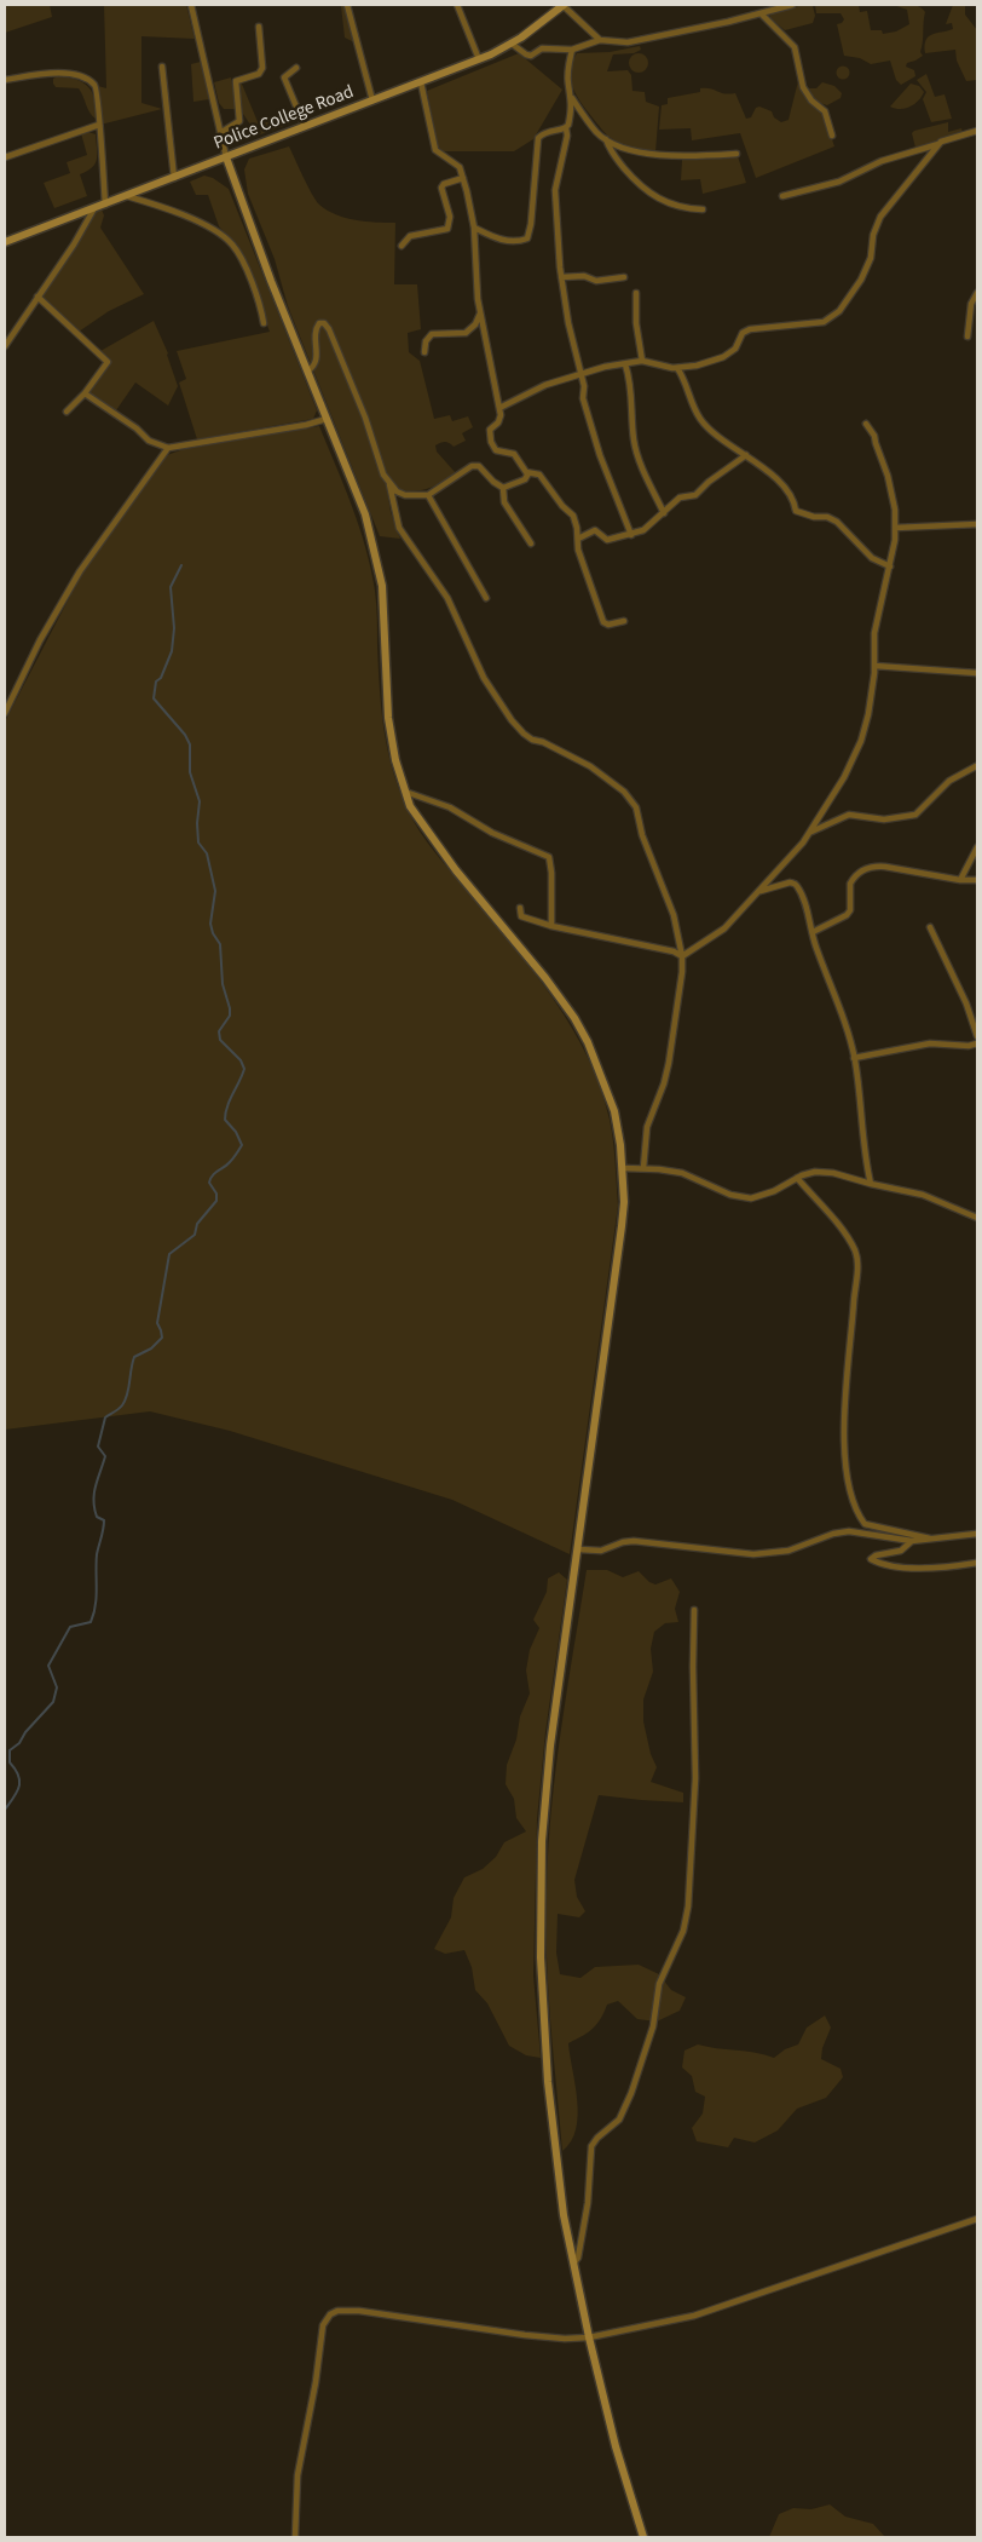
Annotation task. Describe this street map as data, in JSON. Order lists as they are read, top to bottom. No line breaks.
{"streets":{"street":["Police College Road"]}}
